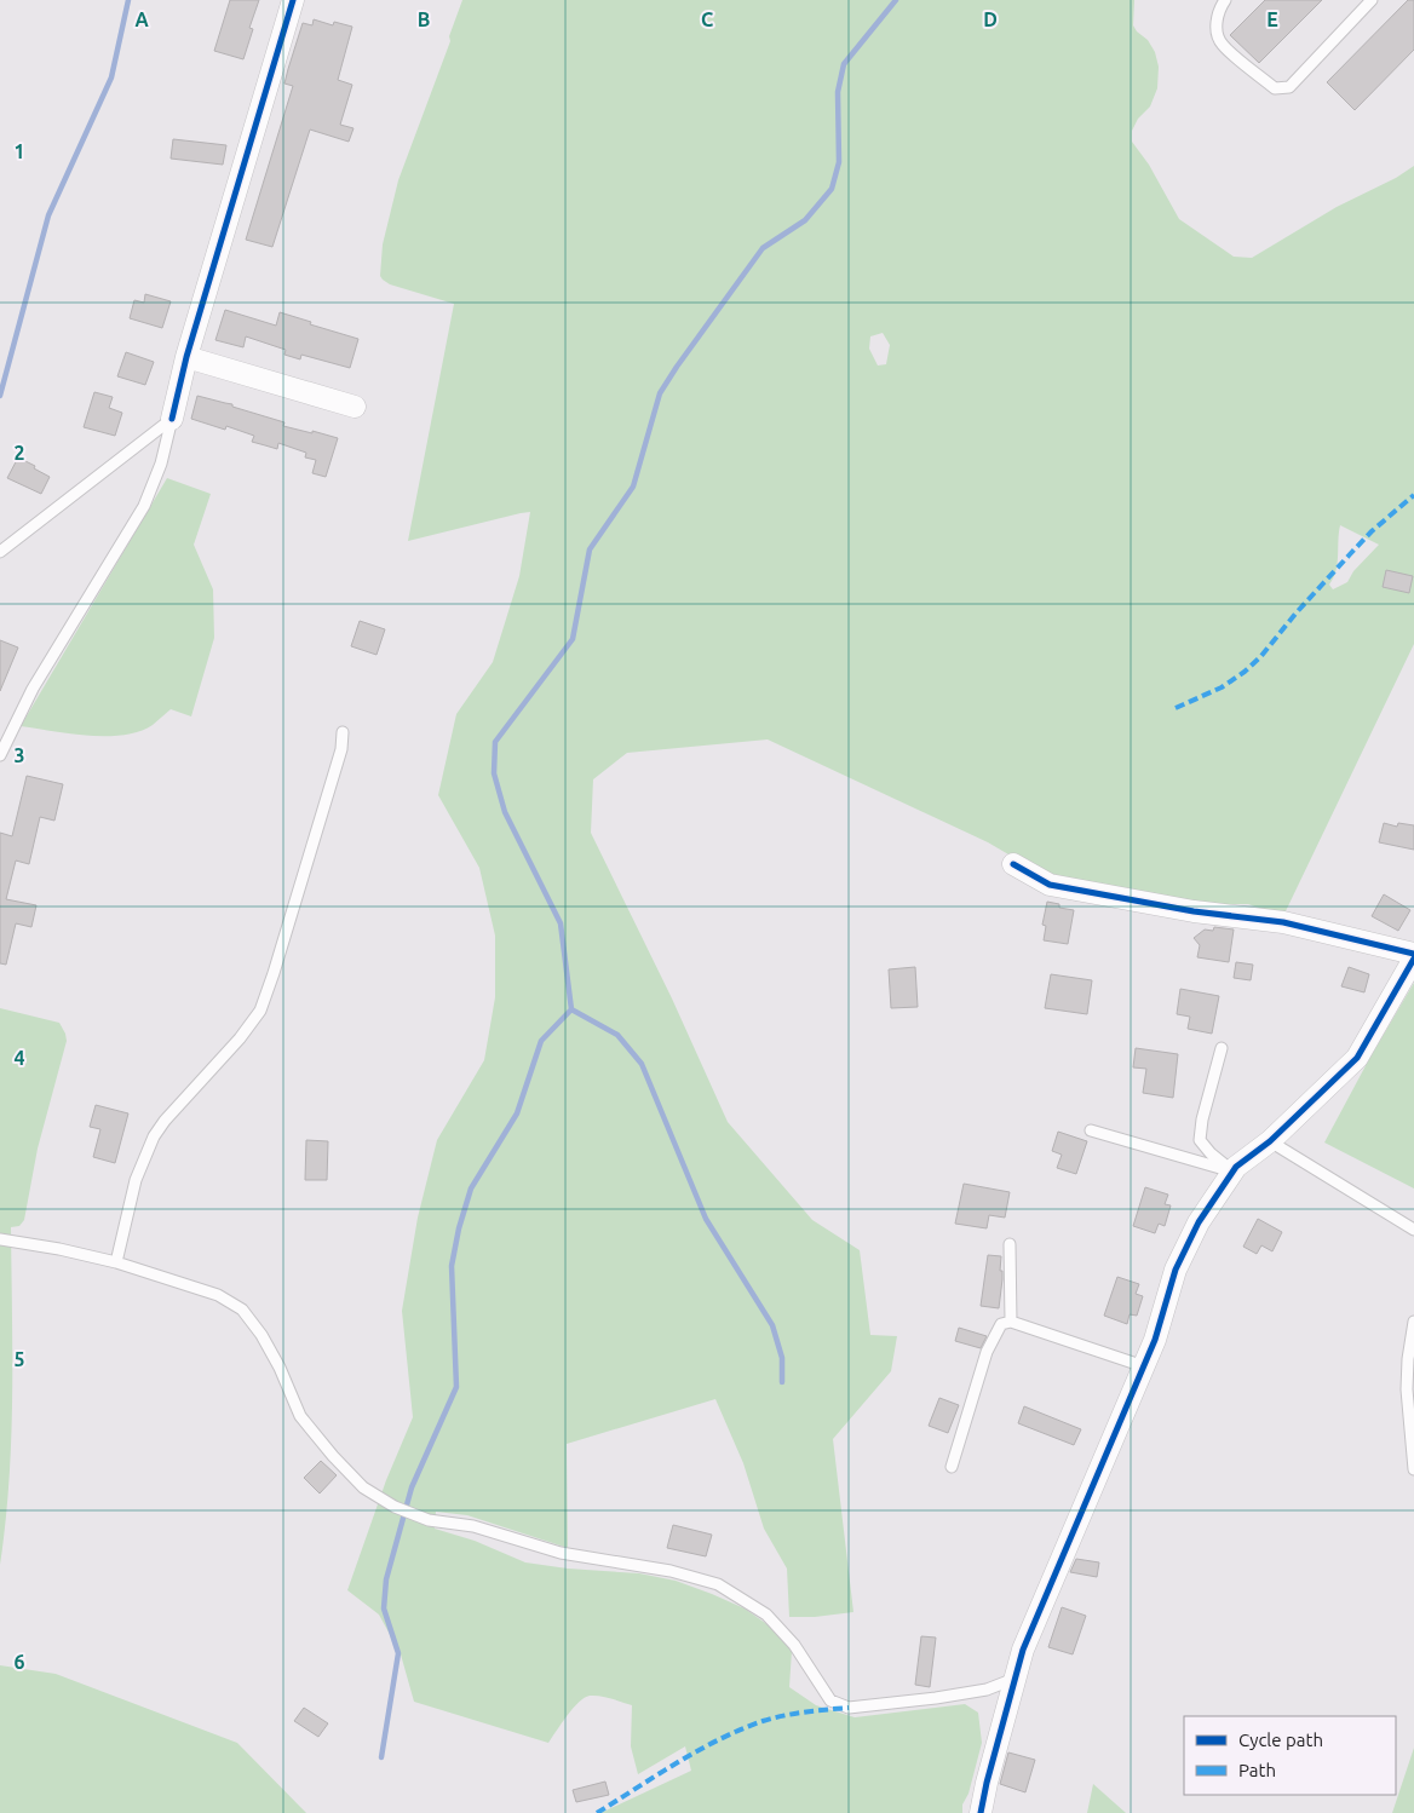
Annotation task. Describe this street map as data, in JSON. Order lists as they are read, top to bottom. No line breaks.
{"legend":["Cycle path","Path"],"grid":{"columns":["A","B","C","D","E"],"rows":["1","2","3","4","5","6"]}}
